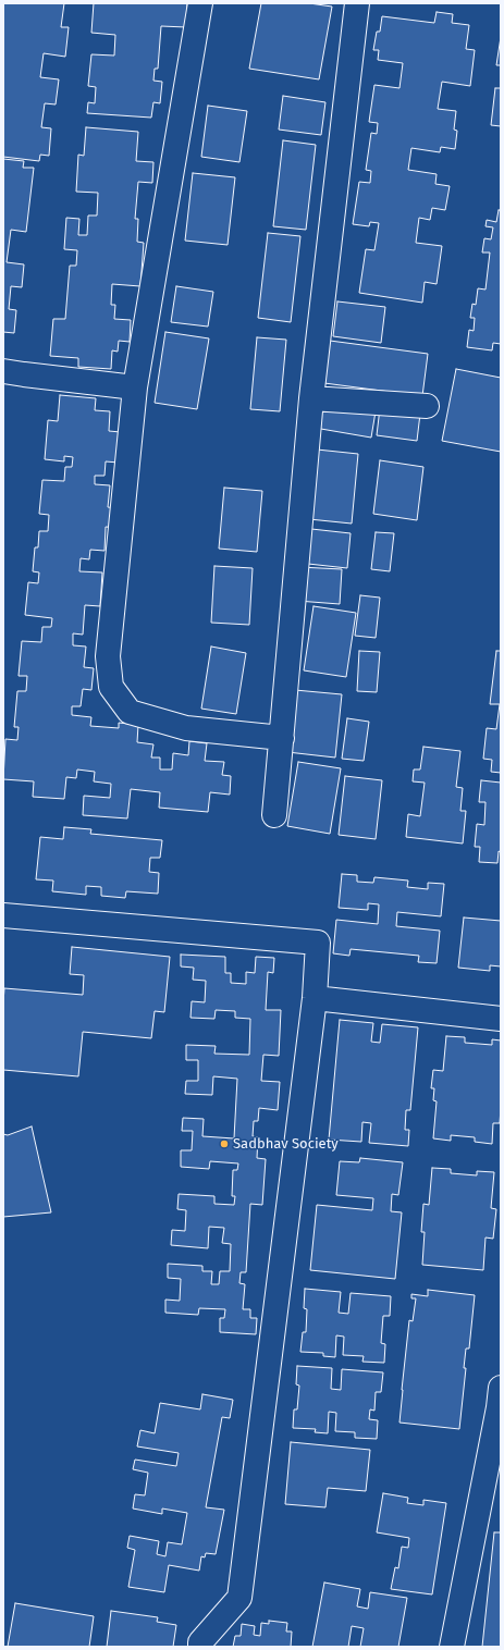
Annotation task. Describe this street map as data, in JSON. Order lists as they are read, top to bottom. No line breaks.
{"places":["Sadbhav Society"]}
